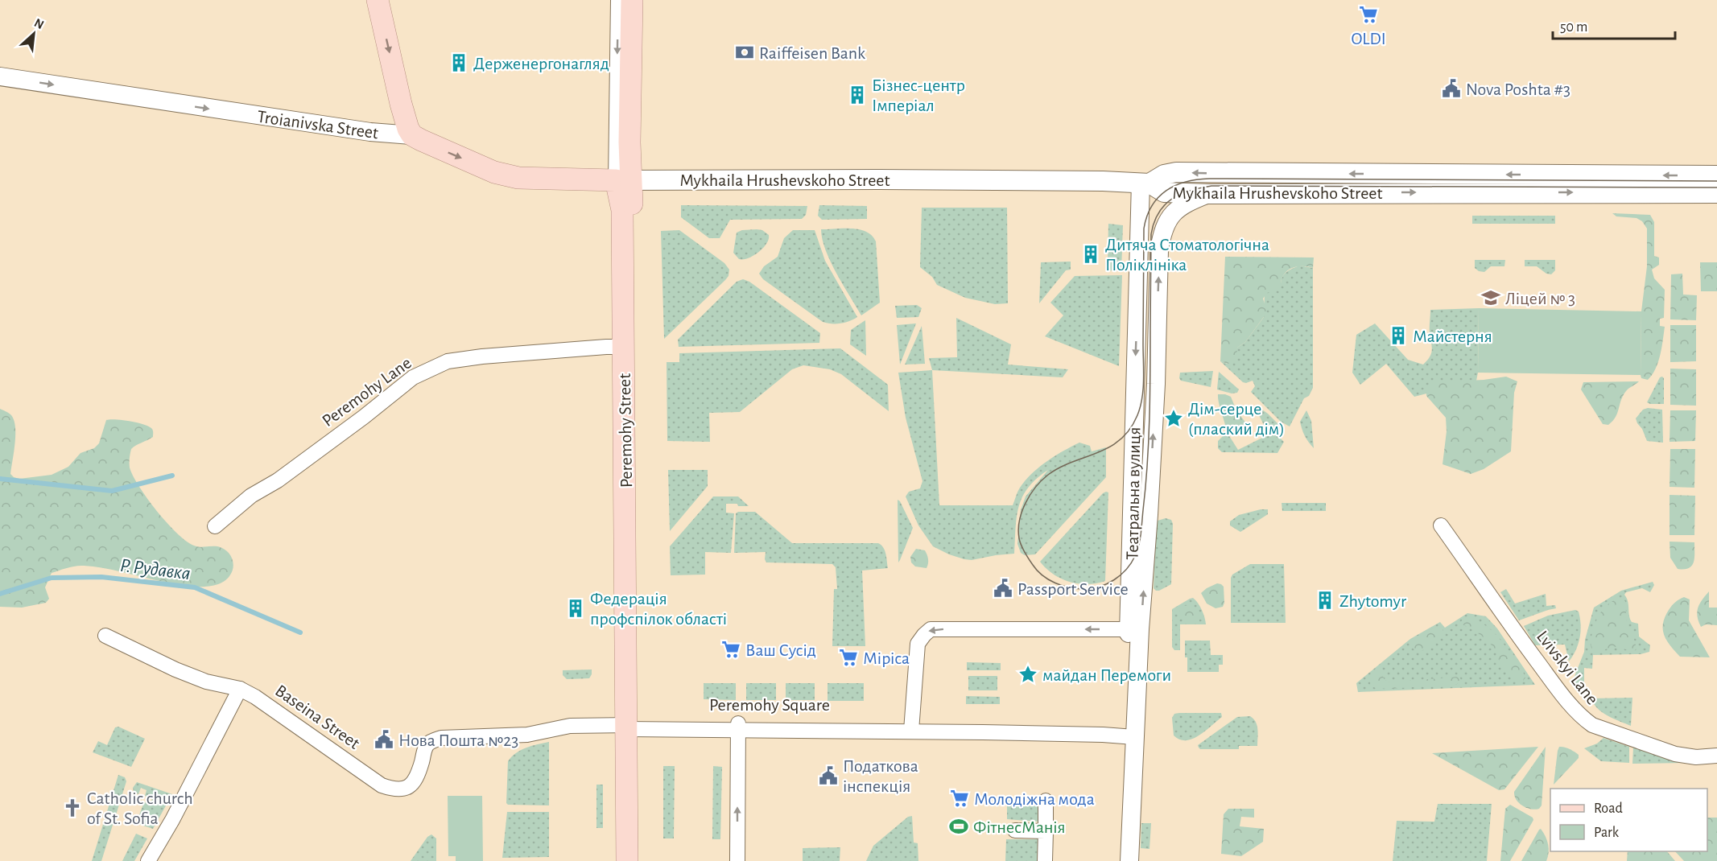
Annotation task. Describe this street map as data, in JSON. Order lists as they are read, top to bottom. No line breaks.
{"streets":{"main road":["Troianivska Street","Mykhaila Hrushevskoho Street","Peremohy Street"],"street":["Peremohy Lane","Театральна вулиця","Lvivskyi Lane","Peremohy Square","Baseina Street"]},"crossings":[["Troianivska Street","Mykhaila Hrushevskoho Street"],["Troianivska Street","Peremohy Street"],["Mykhaila Hrushevskoho Street","Peremohy Street"],["Mykhaila Hrushevskoho Street","Театральна вулиця"],["Peremohy Lane","Peremohy Street"],["Peremohy Street","Peremohy Square"],["Peremohy Street","Baseina Street"],["Театральна вулиця","Peremohy Square"],["Peremohy Square","Baseina Street"]],"one_way":["Troianivska Street"],"water":["Р. Рудавка"],"places":{"supermarket":["OLDI","Ваш Сусід","Міріса","Молодіжна мода"],"bank":["Raiffeisen Bank"],"building":["Держенергонагляд","Бізнес-центр Імперіал","Дитяча Стоматологічна Поліклініка","Майстерня","Zhytomyr","Федерація профспілок області"],"public building":["Nova Poshta #3","Passport Service","Нова Пошта №23","Податкова інспекція"],"school or university":["Ліцей № 3"],"place":["Дім-серце (плаский дім)","майдан Перемоги"],"church":["Catholic church of St. Sofia"],"sports":["ФітнесМанія"]},"legend":["Road","Park"],"scale_bar":"50 m","north":"top right"}
